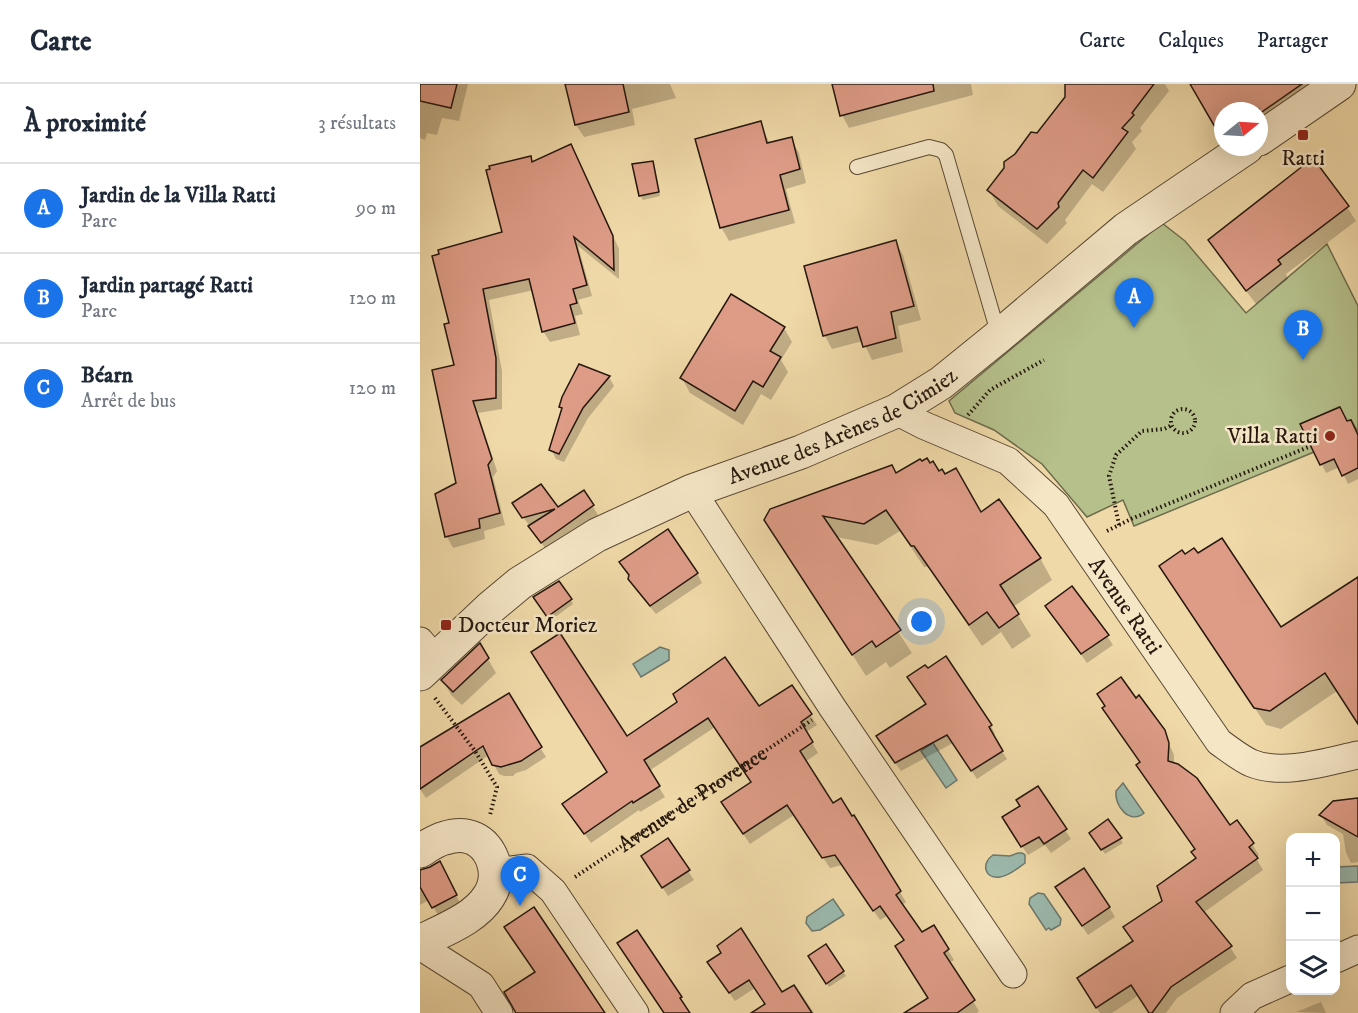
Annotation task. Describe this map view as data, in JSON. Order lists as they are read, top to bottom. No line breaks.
{"streets":{"street":["Avenue des Arènes de Cimiez","Avenue Ratti"],"path":["Avenue de Provence"]},"crossings":[["Avenue des Arènes de Cimiez","Avenue Ratti"]],"places":{"transit":["Ratti","Docteur Moriez"],"other":["Villa Ratti"]},"north":"right","page":{"header":"Carte","nav":["Carte","Calques","Partager"],"heading":["À proximité","3 résultats"],"list":[{"mark":"A","name":"Jardin de la Villa Ratti","note":"Parc","value":"90 m"},{"mark":"B","name":"Jardin partagé Ratti","note":"Parc","value":"120 m"},{"mark":"C","name":"Béarn","note":"Arrêt de bus","value":"120 m"}],"pins":["A","B","C"],"map_buttons":["+","−"]}}
